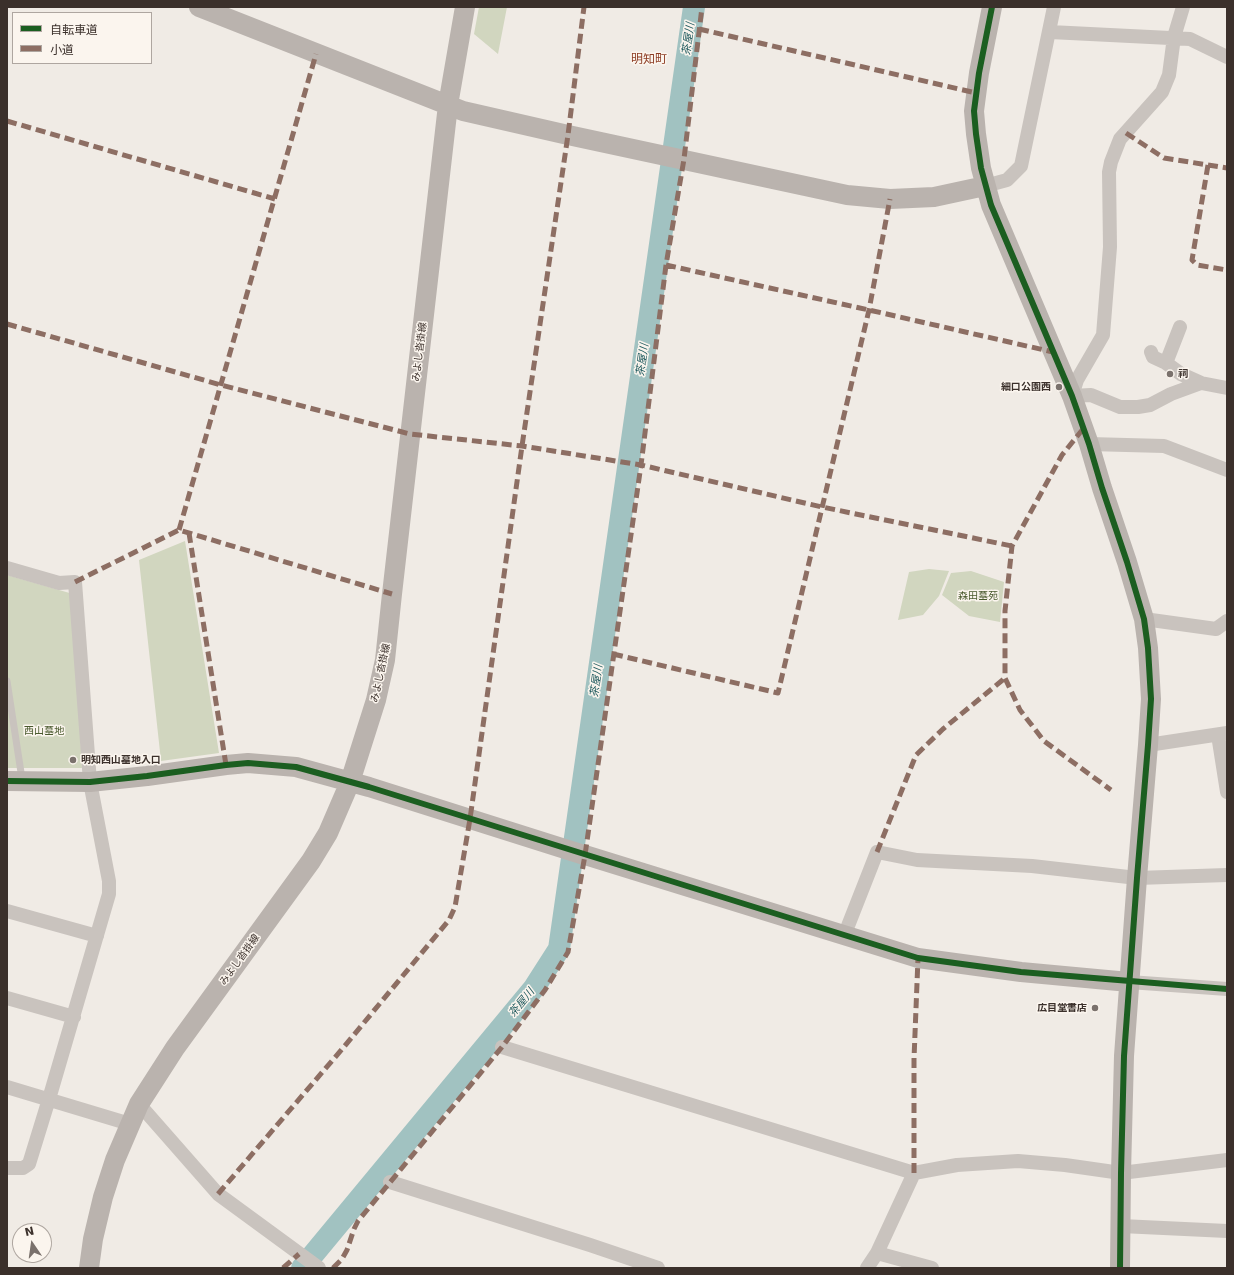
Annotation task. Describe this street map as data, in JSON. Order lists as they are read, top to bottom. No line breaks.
{"streets":{"street":["みよし沓掛線"]},"districts":["明知町"],"water":["茶屋川"],"parks":["森田墓苑","西山墓地"],"places":["祠","細口公園西","明知西山墓地入口","広目堂書店"],"legend":["自転車道","小道"],"north":"top"}
